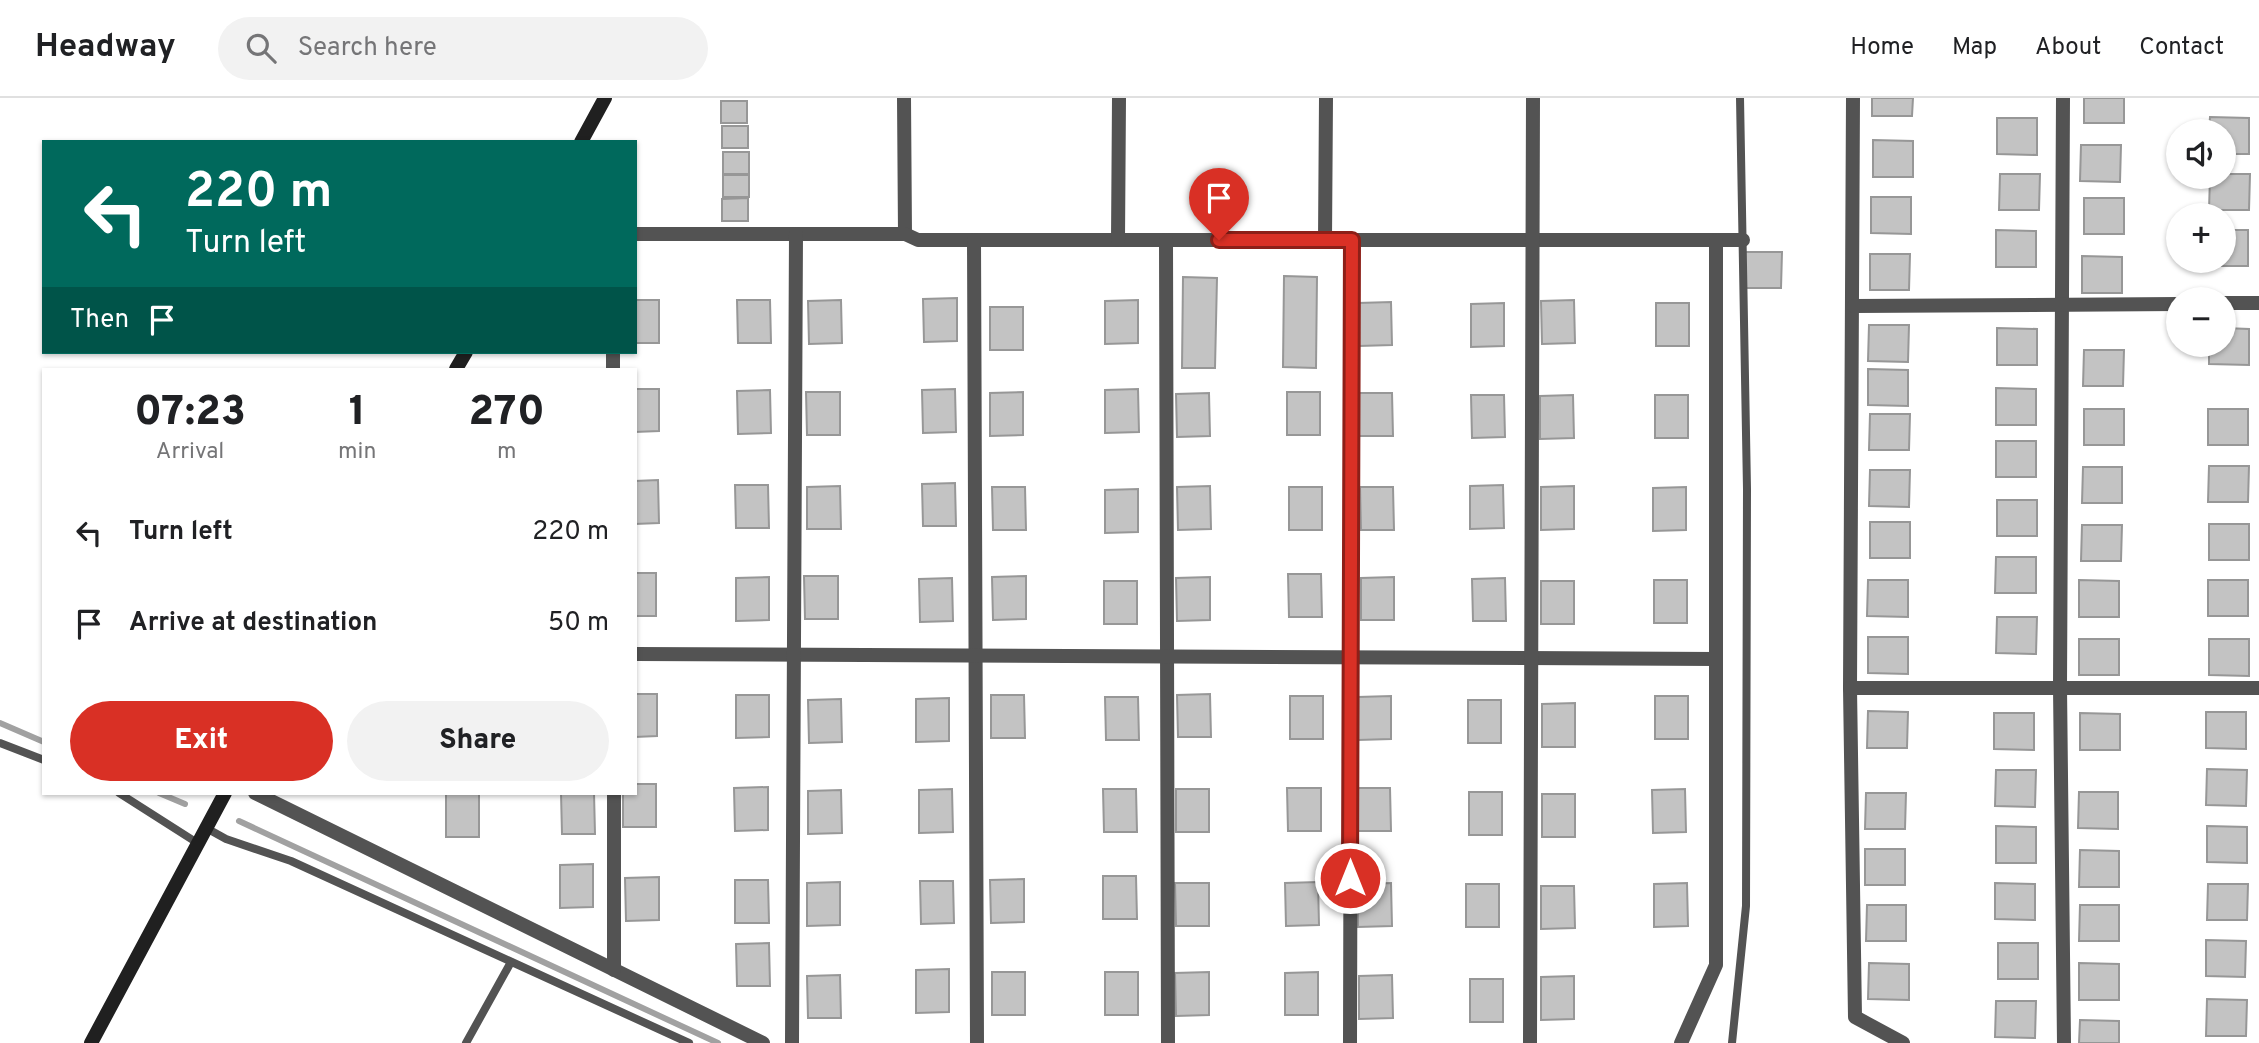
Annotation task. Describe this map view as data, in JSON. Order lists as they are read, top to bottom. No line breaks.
{"page":{"header":"Headway","search":"Search here","nav":["Home","Map","About","Contact"],"map_buttons":["+","−"],"turn":["220 m","Turn left"],"then":"Then","eta":["07:23","Arrival","1","min","270","m"],"list":[{"name":"Turn left","value":"220 m"},{"name":"Arrive at destination","value":"50 m"}],"buttons":["Exit","Share"]}}
